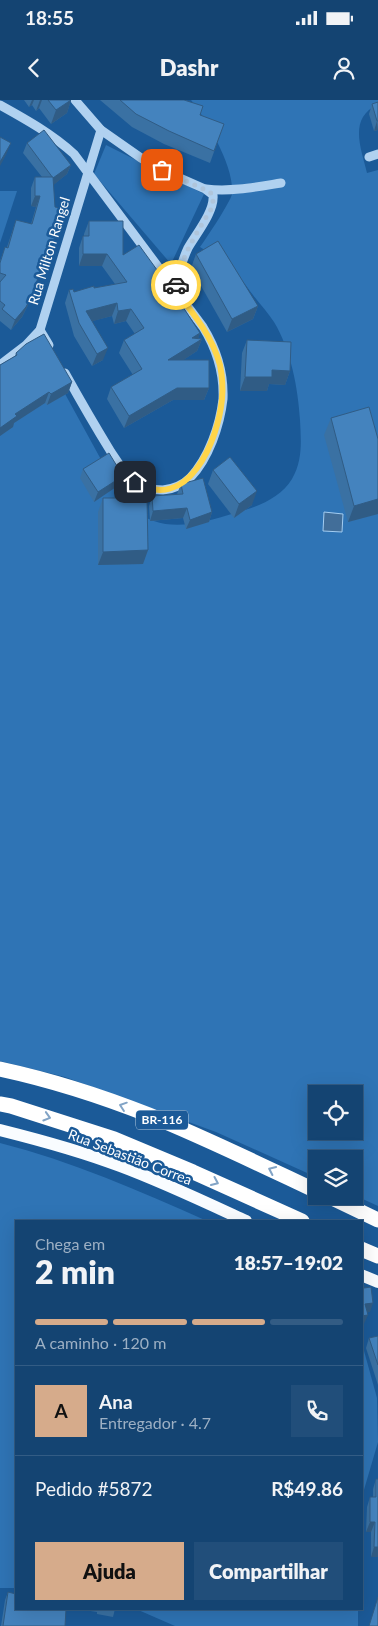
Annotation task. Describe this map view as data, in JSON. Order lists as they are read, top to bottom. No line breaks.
{"streets":{"highway":["BR-116"],"main road":["Rua Sebastião Correa"],"street":["Rua Milton Rangel"]},"page":{"status":"18:55","header":"Dashr","heading":["2 min","Chega em","18:57–19:02"],"panel":["Ana","Entregador · 4.7","Pedido #5872","R$49.86"],"bar":"A caminho · 120 m","round":"A","buttons":["Ajuda","Compartilhar"]}}
